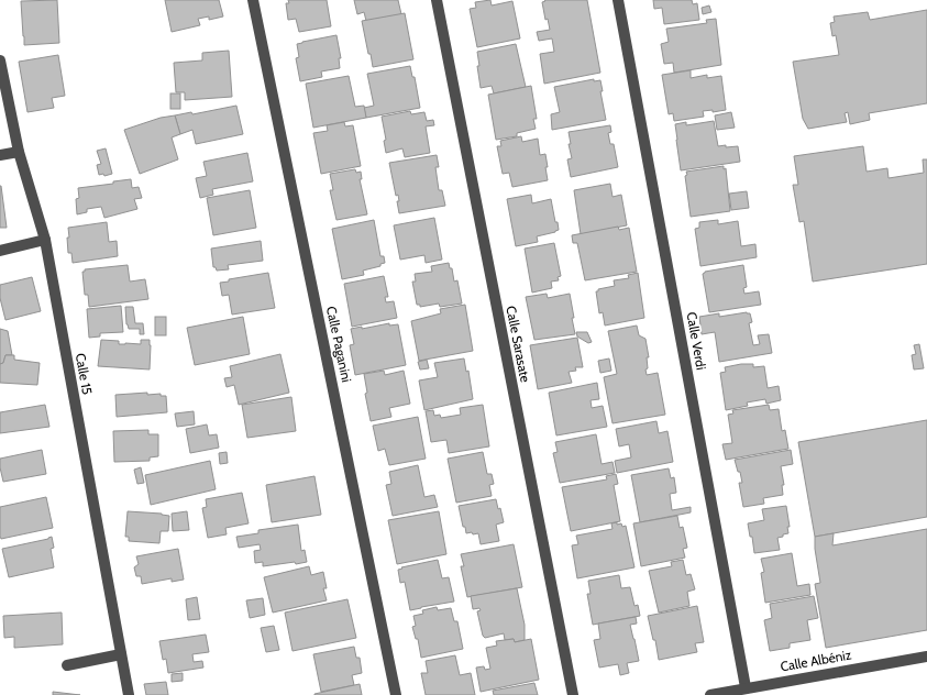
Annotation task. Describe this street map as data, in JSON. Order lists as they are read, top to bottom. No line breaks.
{"streets":{"street":["Calle Verdi","Calle Paganini","Calle Sarasate","Calle 15","Calle Albéniz"]},"crossings":[["Calle Verdi","Calle Albéniz"]]}
